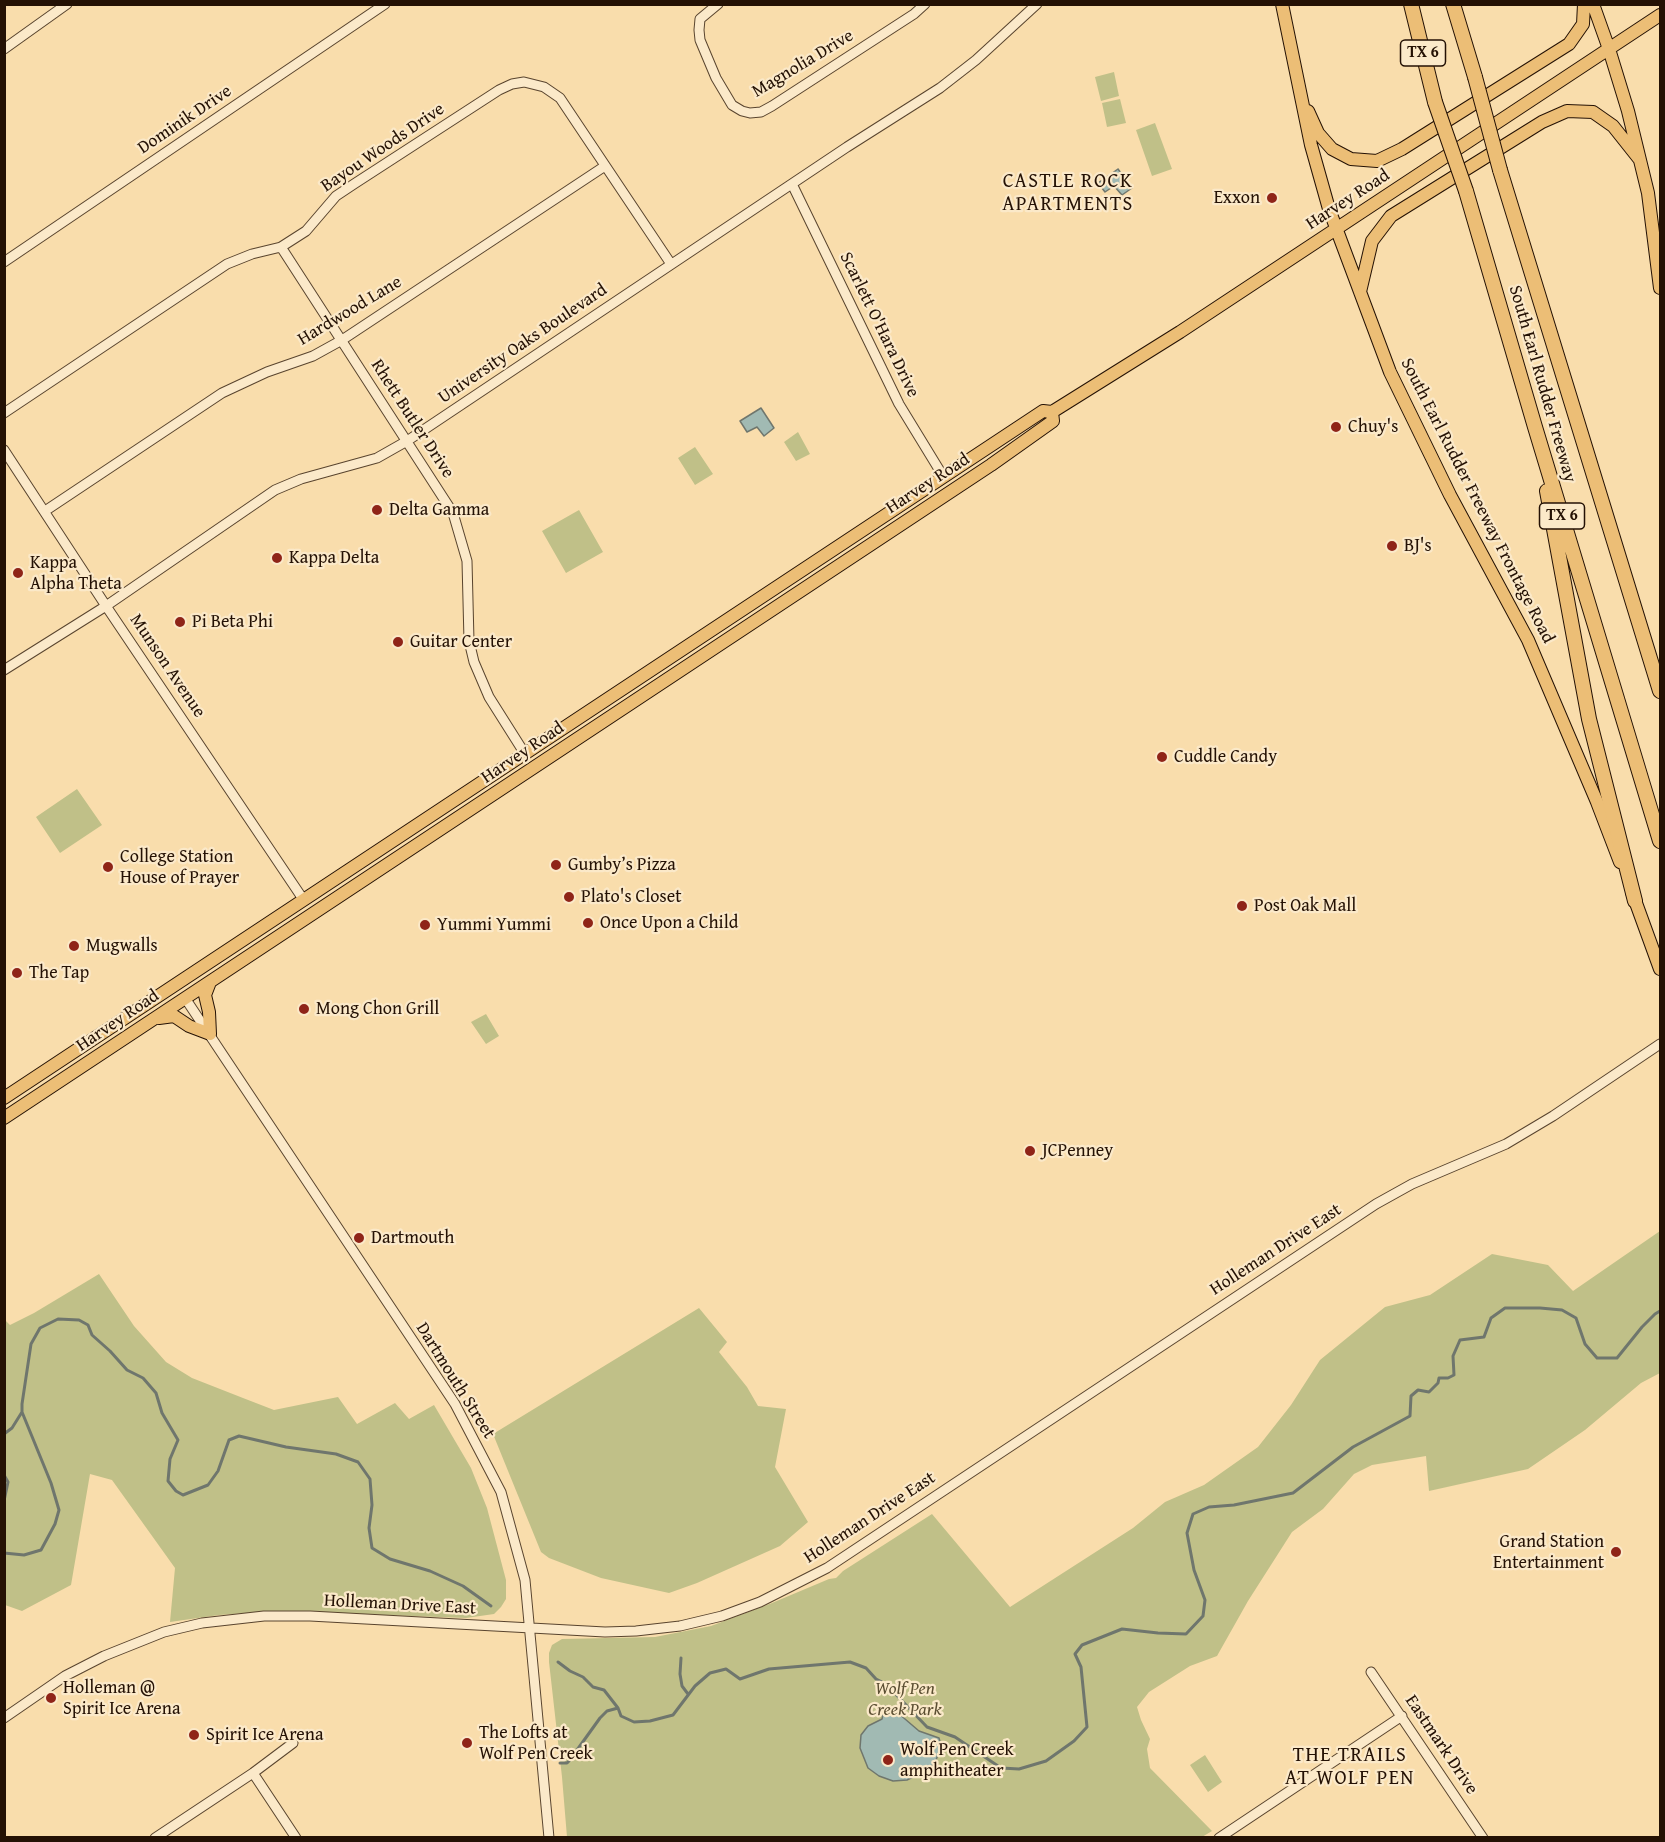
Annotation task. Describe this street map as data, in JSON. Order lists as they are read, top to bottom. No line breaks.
{"streets":{"highway":["TX 6","South Earl Rudder Freeway"],"main road":["Harvey Road","South Earl Rudder Freeway Frontage Road"],"street":["Magnolia Drive","Dominik Drive","Bayou Woods Drive","Hardwood Lane","Scarlett O'Hara Drive","University Oaks Boulevard","Rhett Butler Drive","Munson Avenue","Holleman Drive East","Dartmouth Street","Eastmark Drive"]},"crossings":[["Bayou Woods Drive","Hardwood Lane"],["Bayou Woods Drive","University Oaks Boulevard"],["Bayou Woods Drive","Rhett Butler Drive"],["Harvey Road","Scarlett O'Hara Drive"],["Harvey Road","Rhett Butler Drive"],["Harvey Road","South Earl Rudder Freeway Frontage Road"],["Harvey Road","Munson Avenue"],["Harvey Road","Dartmouth Street"],["Hardwood Lane","Rhett Butler Drive"],["Hardwood Lane","Munson Avenue"],["Scarlett O'Hara Drive","University Oaks Boulevard"],["University Oaks Boulevard","Rhett Butler Drive"],["University Oaks Boulevard","Munson Avenue"],["Holleman Drive East","Dartmouth Street"]],"districts":["CASTLE ROCK APARTMENTS","THE TRAILS AT WOLF PEN"],"parks":["Wolf Pen Creek Park"],"places":["Exxon","Chuy's","Delta Gamma","BJ's","Kappa Delta","Kappa Alpha Theta","Pi Beta Phi","Guitar Center","Cuddle Candy","Gumby’s Pizza","College Station House of Prayer","Plato's Closet","Post Oak Mall","Once Upon a Child","Yummi Yummi","Mugwalls","The Tap","Mong Chon Grill","JCPenney","Dartmouth","Grand Station Entertainment","Holleman @ Spirit Ice Arena","Spirit Ice Arena","The Lofts at Wolf Pen Creek","Wolf Pen Creek amphitheater"]}
